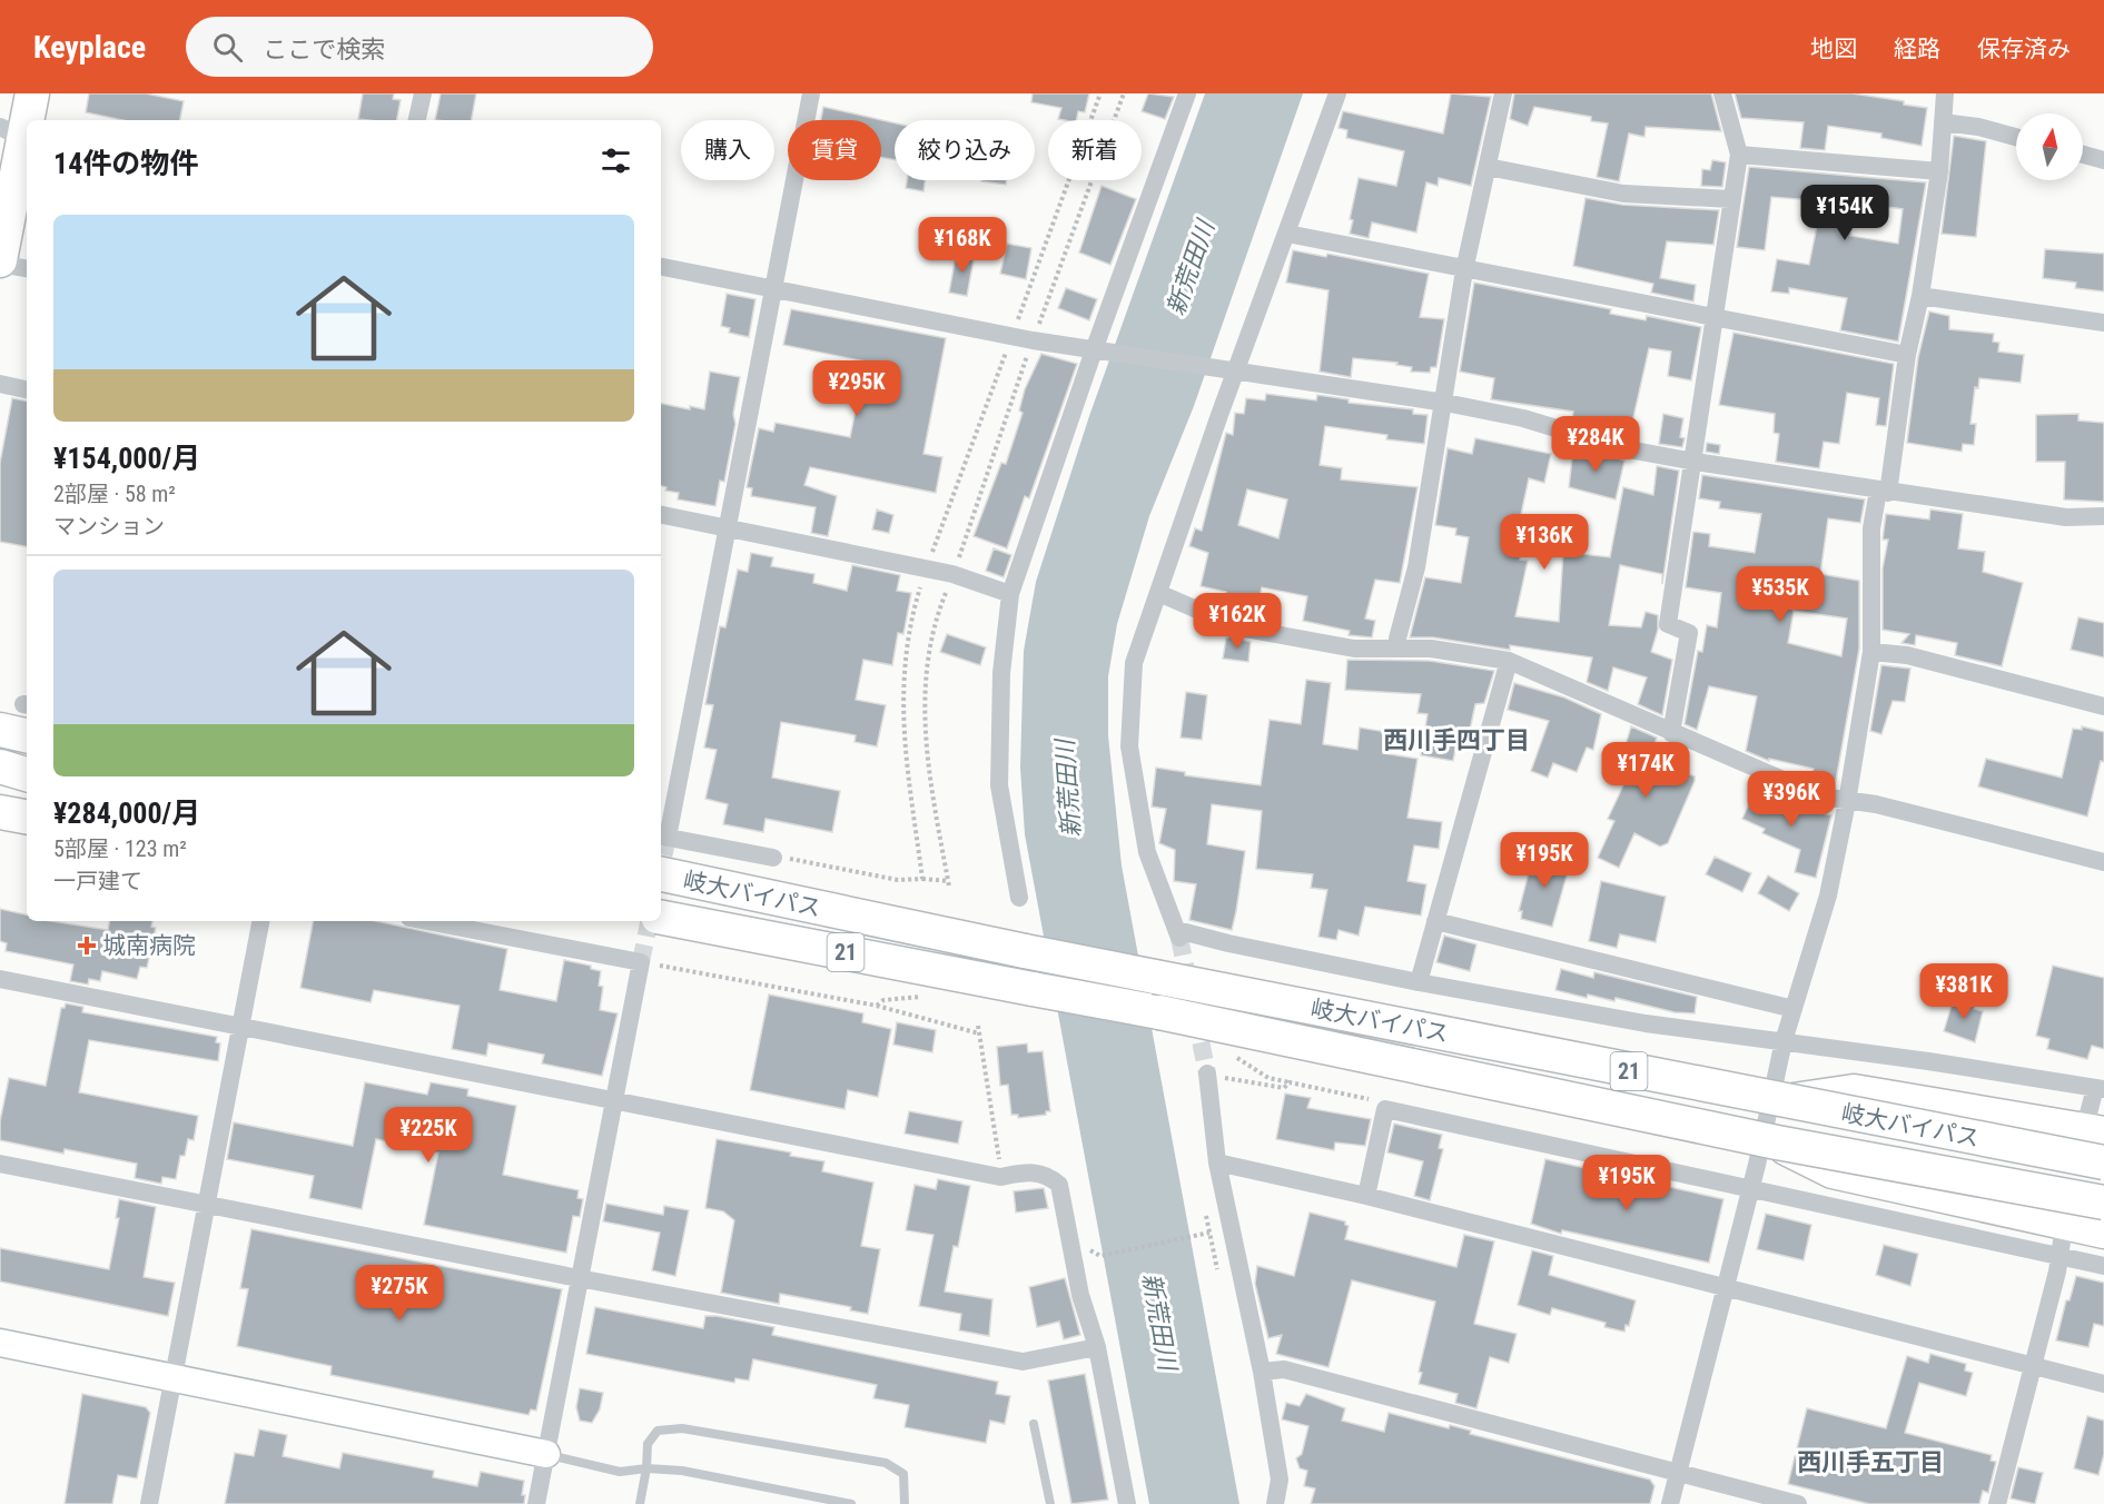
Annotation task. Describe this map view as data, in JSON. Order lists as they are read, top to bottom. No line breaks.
{"streets":{"highway":["岐大バイパス","21"]},"crossings":[["岐大バイパス","21"]],"districts":["西川手四丁目","西川手五丁目"],"water":["新荒田川"],"places":{"health":["城南病院"]},"north":"top","page":{"header":"Keyplace","search":"ここで検索","nav":["地図","経路","保存済み"],"chip":["購入","賃貸","絞り込み","新着"],"heading":"14件の物件","price":["¥154K","¥168K","¥295K","¥284K","¥136K","¥535K","¥162K","¥174K","¥396K","¥195K","¥381K","¥225K","¥195K","¥275K"],"list":[{"name":"¥154,000/月","note":"2部屋 · 58 m² · マンション"},{"name":"¥284,000/月","note":"5部屋 · 123 m² · 一戸建て"}]}}
